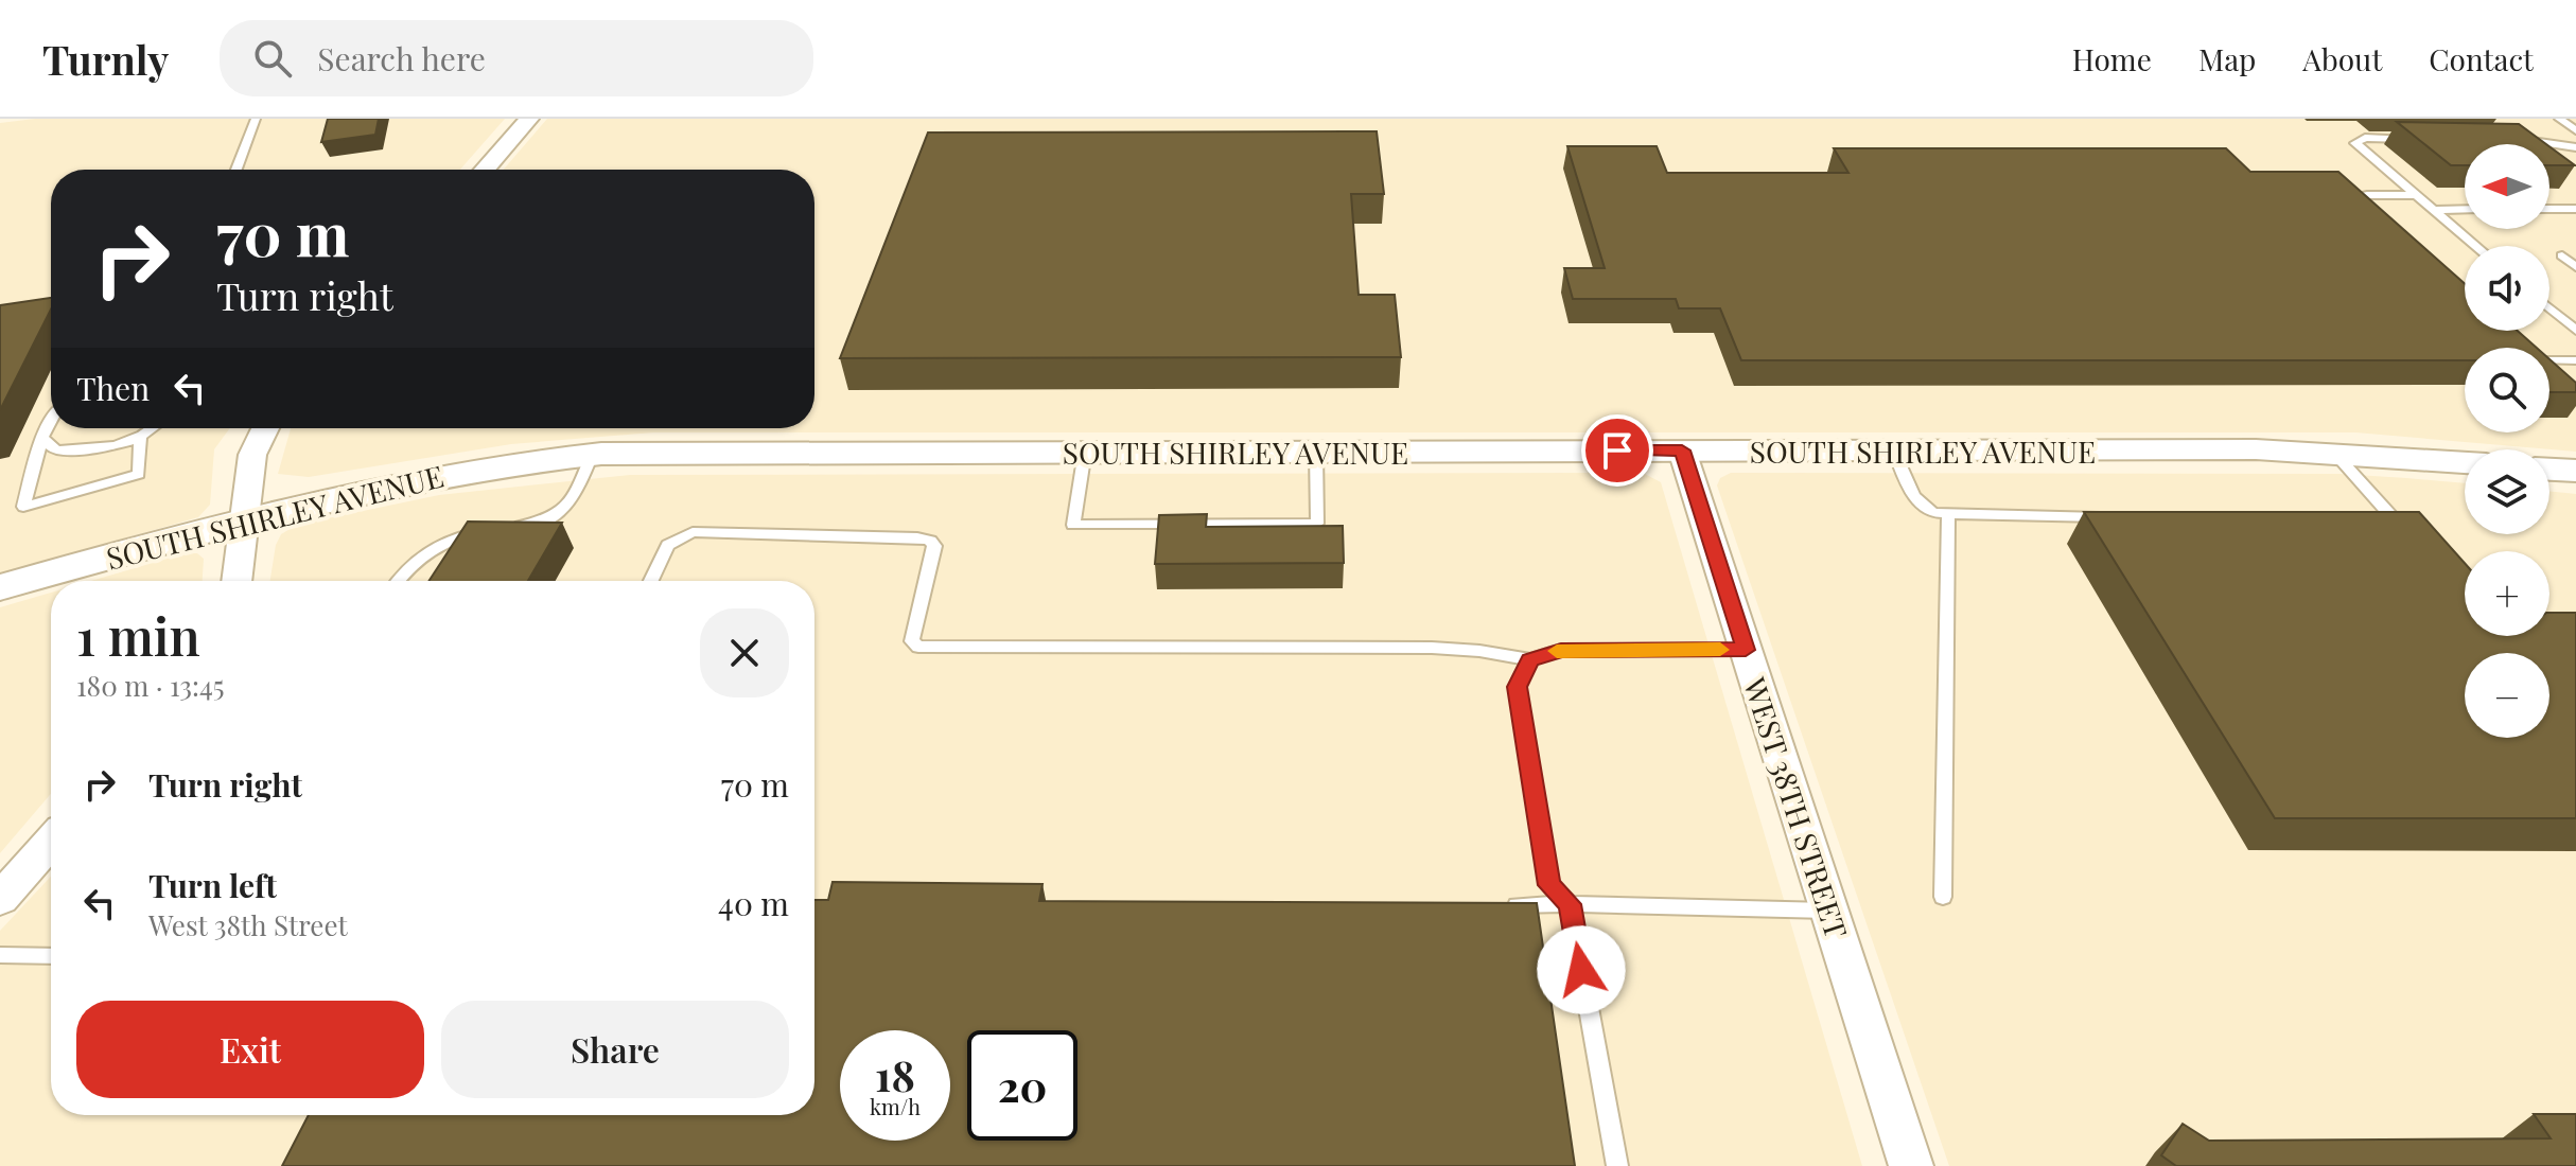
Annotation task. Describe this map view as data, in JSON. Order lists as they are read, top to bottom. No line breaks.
{"streets":{"street":["SOUTH SHIRLEY AVENUE","WEST 38TH STREET"]},"crossings":[["SOUTH SHIRLEY AVENUE","WEST 38TH STREET"]],"north":"left","page":{"header":"Turnly","search":"Search here","nav":["Home","Map","About","Contact"],"map_buttons":["+","−"],"turn":["70 m","Turn right"],"then":"Then","heading":["1 min","180 m · 13:45"],"list":[{"name":"Turn right","value":"70 m"},{"name":"Turn left","note":"West 38th Street","value":"40 m"}],"buttons":["Exit","Share"],"speed":"18 km/h","limit":"20"}}
